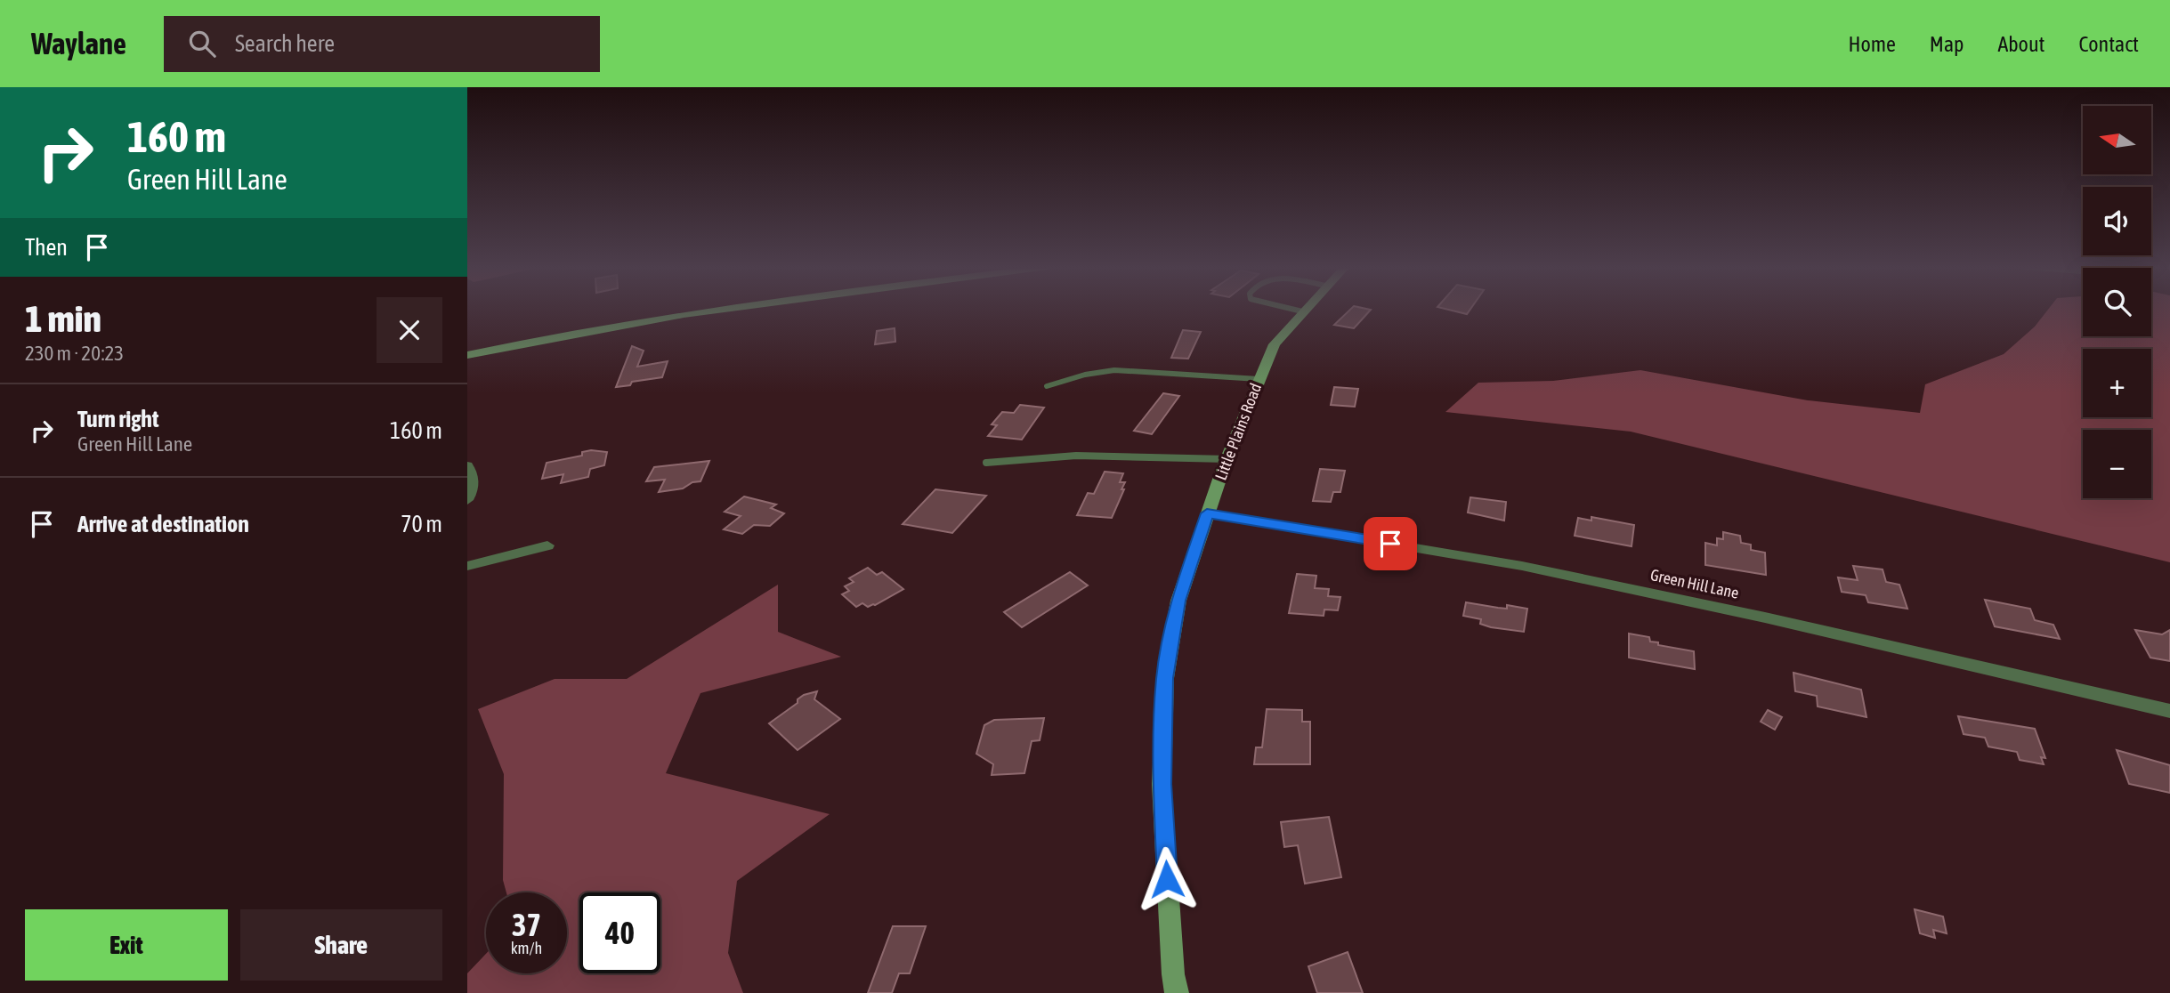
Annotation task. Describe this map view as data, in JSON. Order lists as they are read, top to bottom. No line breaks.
{"streets":{"street":["Little Plains Road","Green Hill Lane"]},"crossings":[["Little Plains Road","Green Hill Lane"]],"north":"left","page":{"header":"Waylane","search":"Search here","nav":["Home","Map","About","Contact"],"turn":["160 m","Green Hill Lane"],"map_buttons":["+","−"],"then":"Then","heading":["1 min","230 m · 20:23"],"list":[{"name":"Turn right","note":"Green Hill Lane","value":"160 m"},{"name":"Arrive at destination","value":"70 m"}],"speed":"37 km/h","limit":"40","buttons":["Exit","Share"]}}
